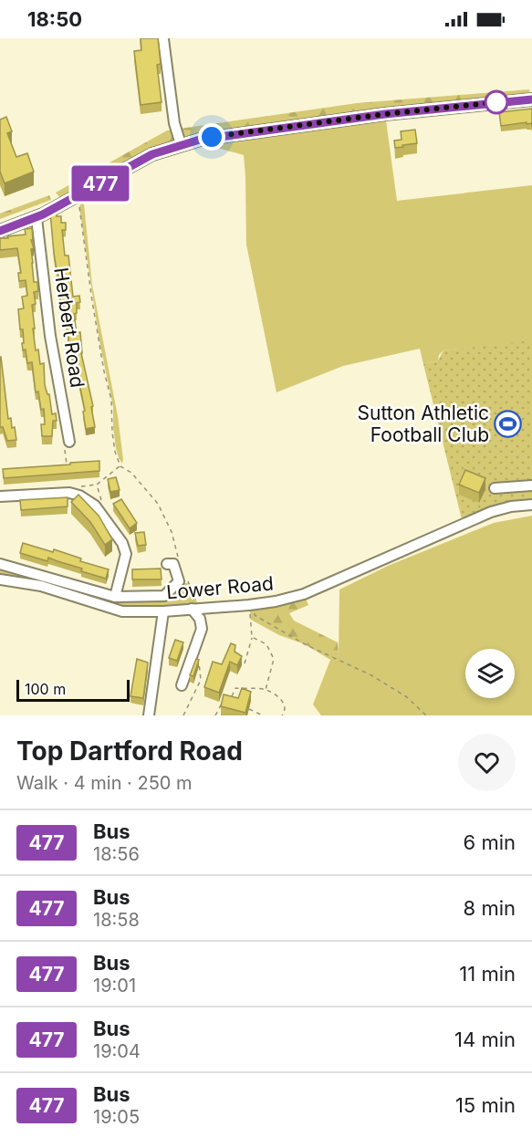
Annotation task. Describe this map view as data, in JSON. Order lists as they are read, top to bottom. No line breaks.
{"streets":{"street":["Herbert Road","Lower Road"]},"places":{"sports":["Sutton Athletic Football Club"]},"lines":["bus line 477"],"scale_bar":"100 m","page":{"status":"18:50","on_map":"477","scale":"100 m","heading":["Top Dartford Road","Walk · 4 min · 250 m"],"list":[{"mark":"477","name":"Bus","note":"18:56","value":"6 min"},{"mark":"477","name":"Bus","note":"18:58","value":"8 min"},{"mark":"477","name":"Bus","note":"19:01","value":"11 min"},{"mark":"477","name":"Bus","note":"19:04","value":"14 min"},{"mark":"477","name":"Bus","note":"19:05","value":"15 min"}]}}
